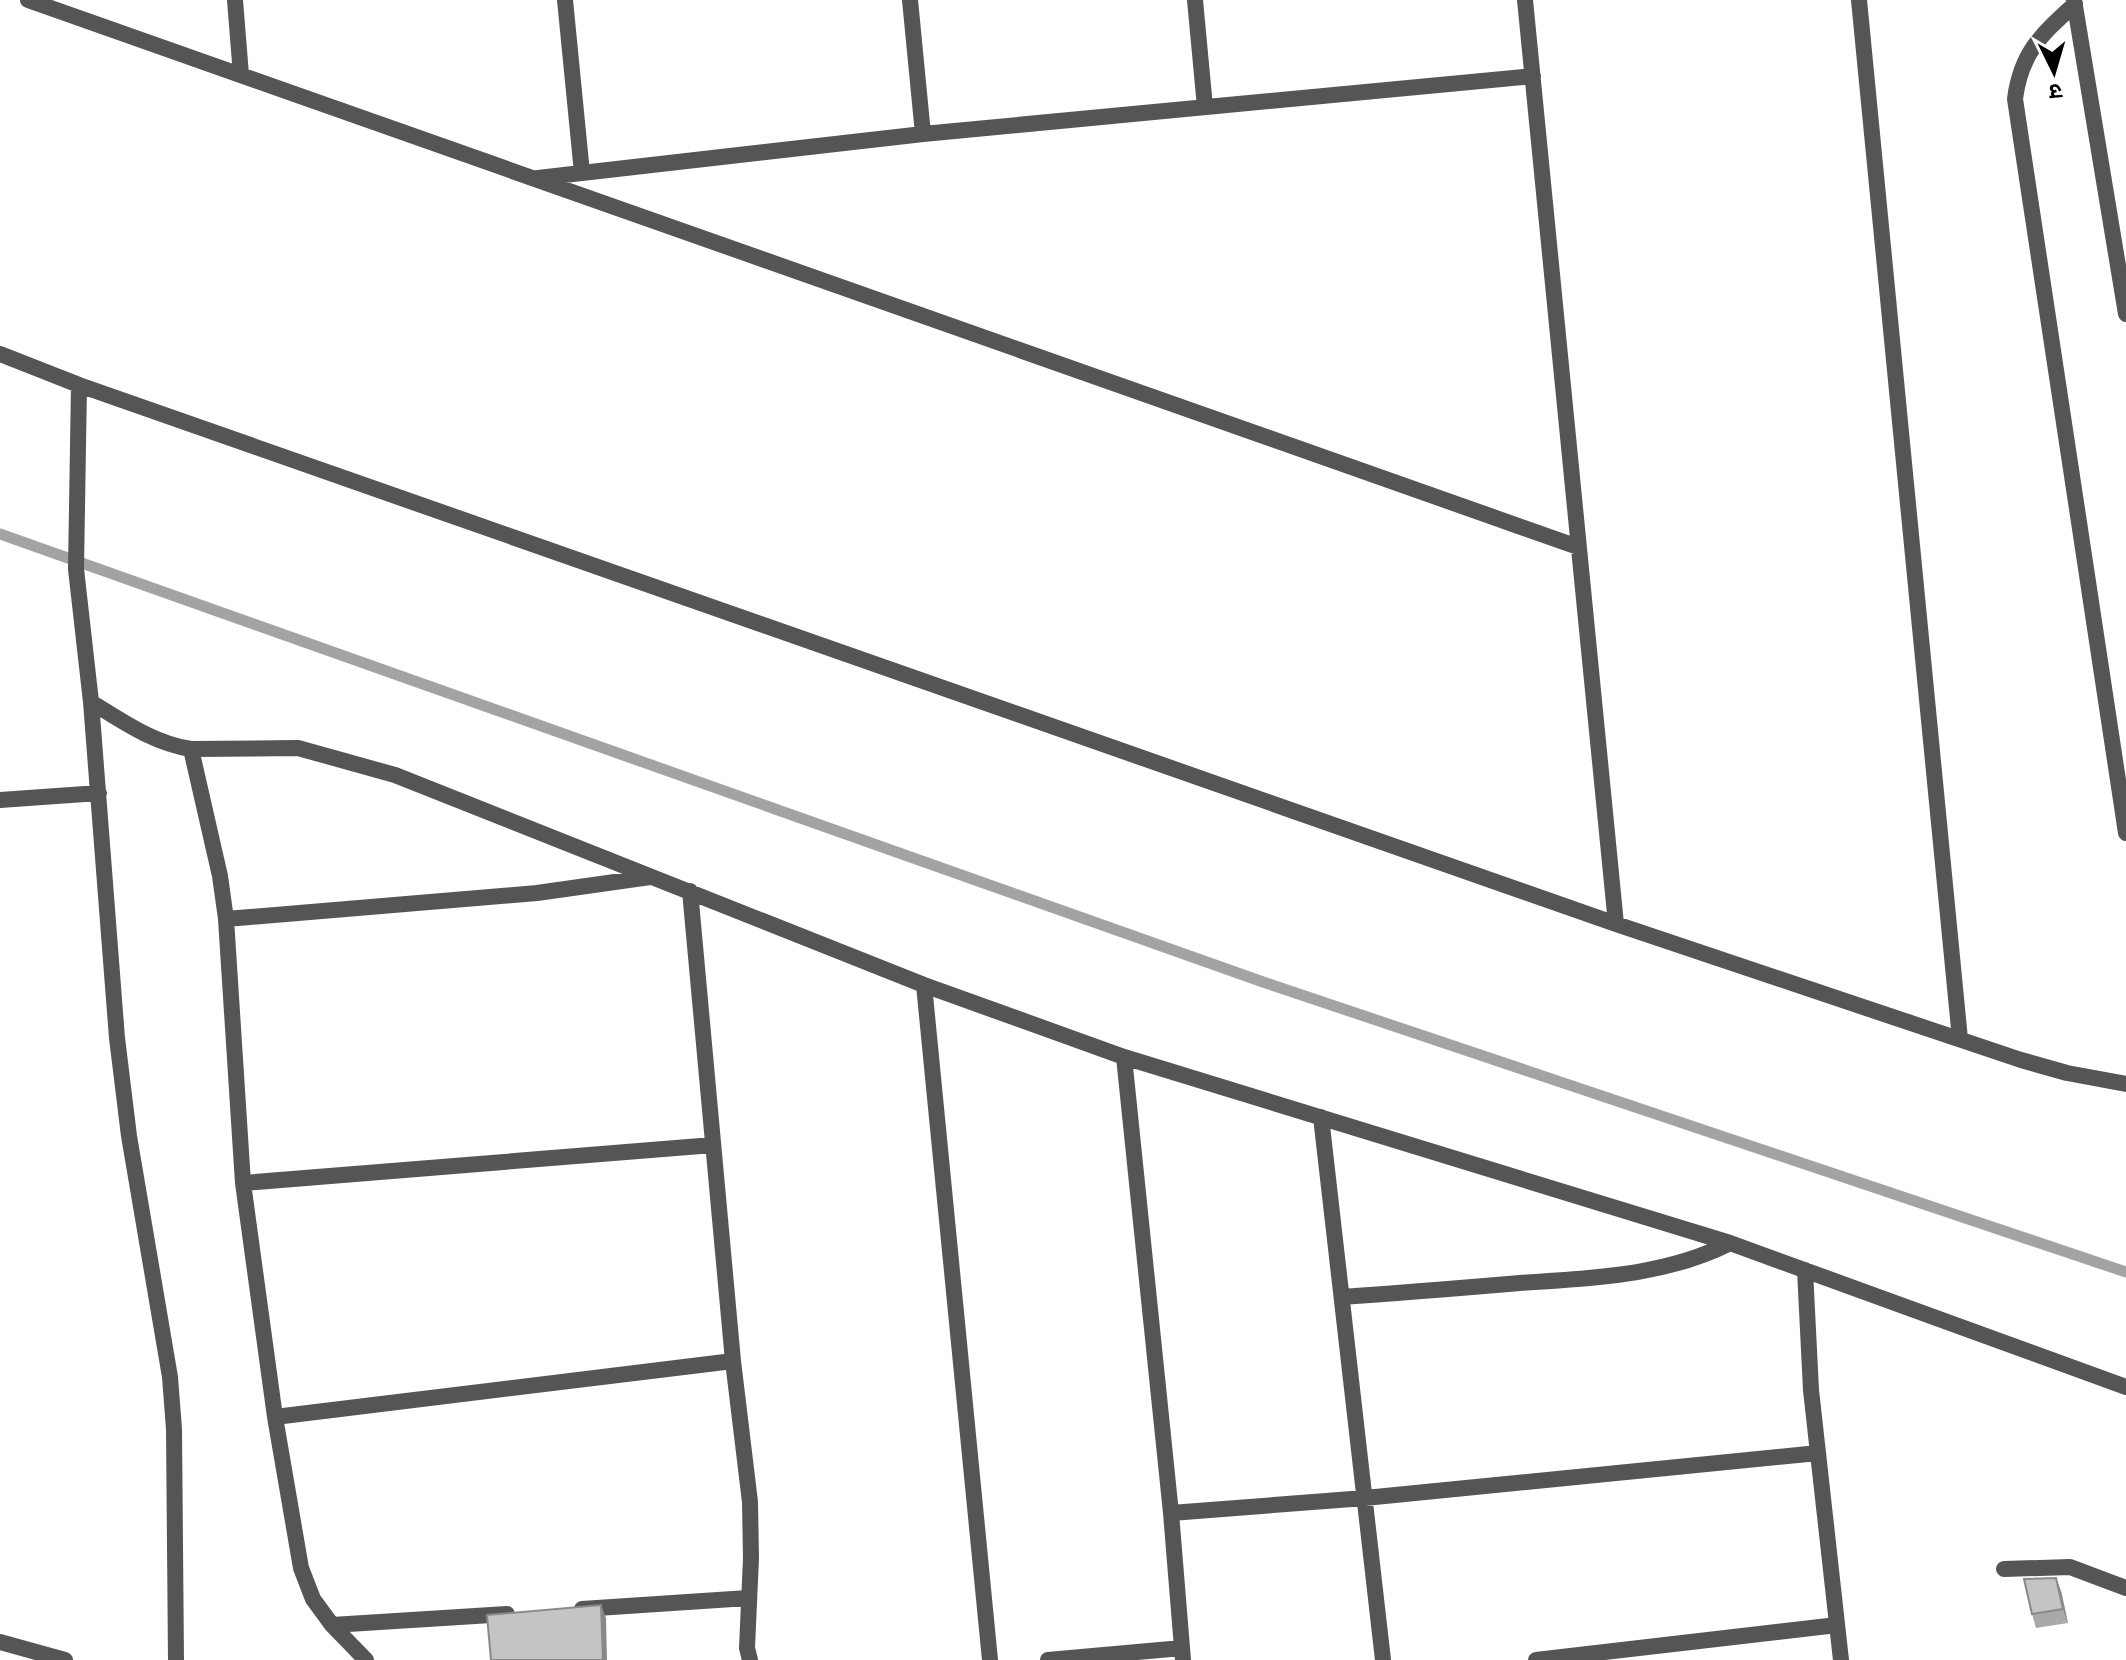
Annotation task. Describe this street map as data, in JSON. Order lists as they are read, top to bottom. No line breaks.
{"north":"bottom"}
